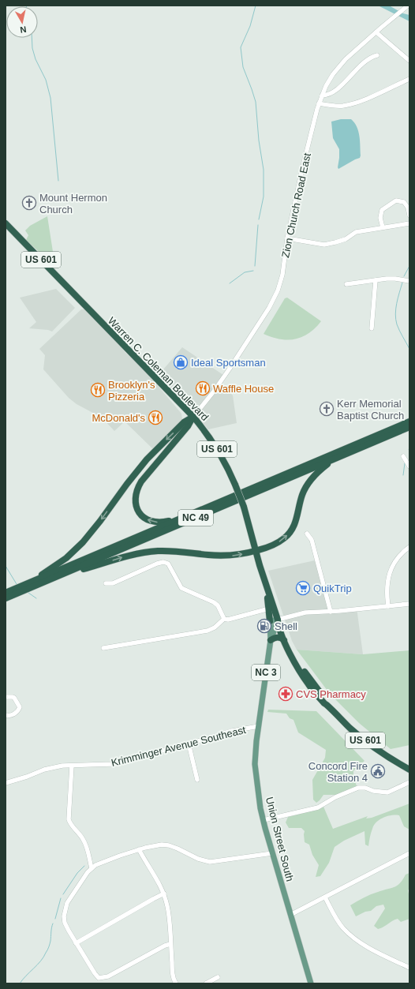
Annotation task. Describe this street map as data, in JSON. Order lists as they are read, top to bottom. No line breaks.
{"streets":{"highway":["US 601","Warren C. Coleman Boulevard","NC 49"],"main road":["NC 3","Union Street South"],"street":["Zion Church Road East","Krimminger Avenue Southeast"]},"crossings":[["Zion Church Road East","Warren C. Coleman Boulevard"],["Warren C. Coleman Boulevard","Union Street South"],["Krimminger Avenue Southeast","Union Street South"]],"places":{"church":["Mount Hermon Church","Kerr Memorial Baptist Church"],"shop":["Ideal Sportsman"],"restaurant":["Waffle House","Brooklyn's Pizzeria","McDonald's"],"supermarket":["QuikTrip"],"fuel station":["Shell"],"pharmacy":["CVS Pharmacy"],"public building":["Concord Fire Station 4"]},"north":"bottom"}
